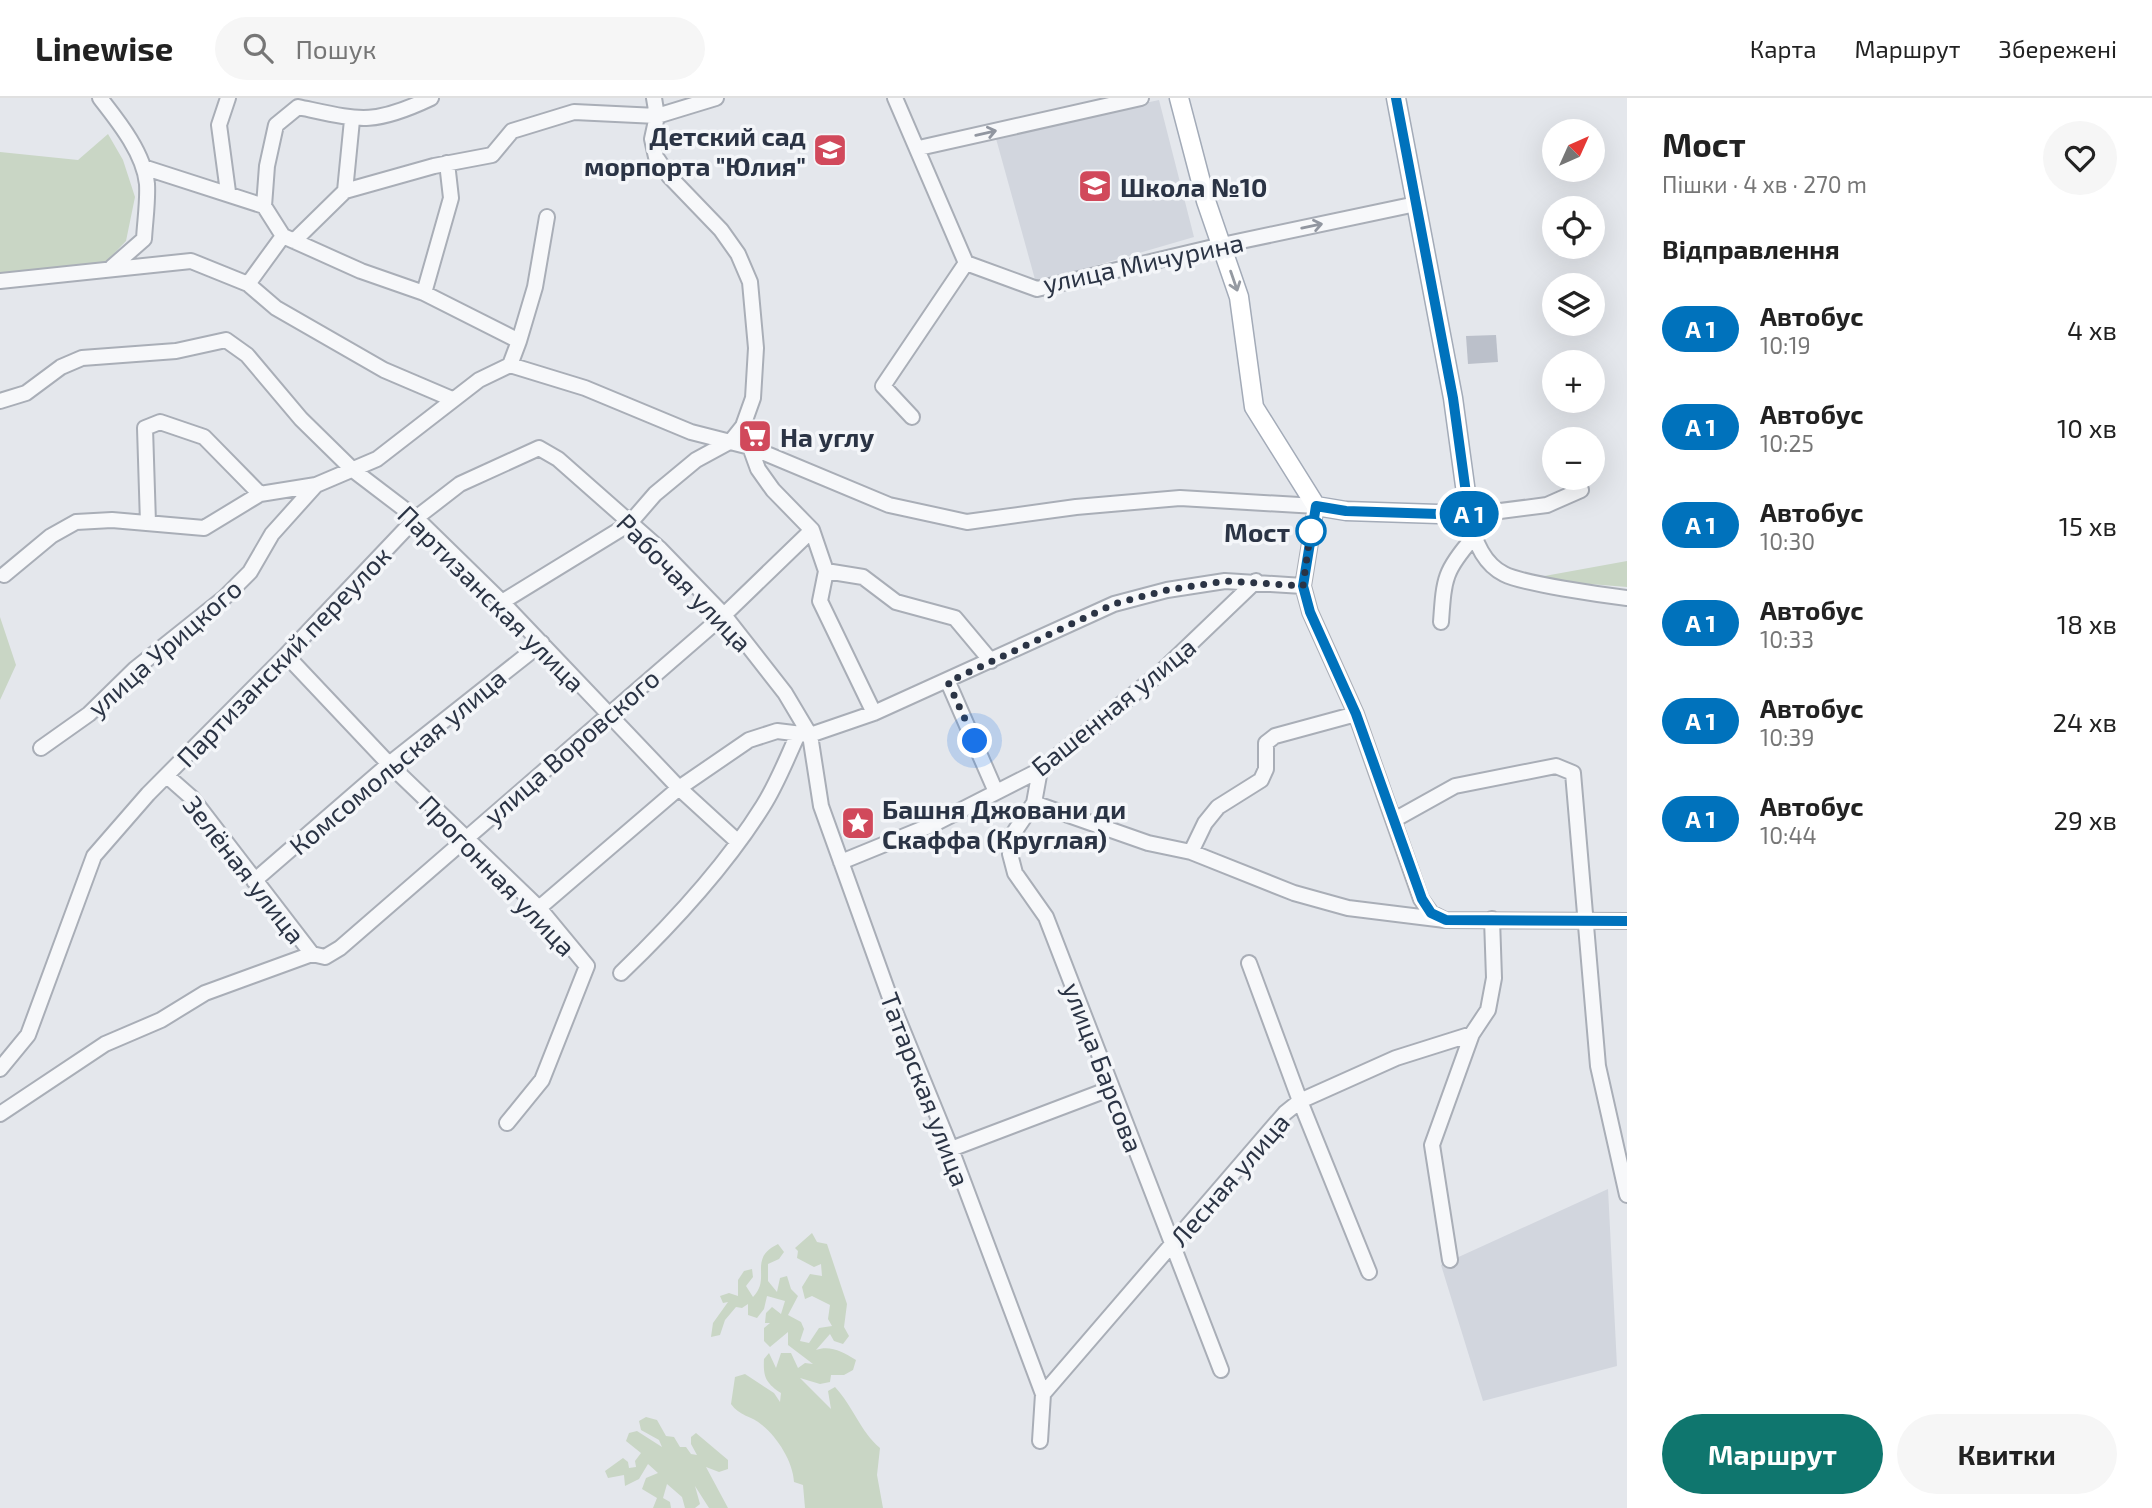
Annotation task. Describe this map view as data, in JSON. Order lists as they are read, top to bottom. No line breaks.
{"streets":{"street":["улица Мичурина","Рабочая улица","Партизанская улица","улица Урицкого","Партизанский переулок","Башенная улица","улица Воровского","Комсомольская улица","Зелёная улица","Прогонная улица","улица Барсова","Татарская улица","Лесная улица"]},"crossings":[["Рабочая улица","Партизанский переулок"],["Рабочая улица","улица Воровского"],["Рабочая улица","Татарская улица"],["Партизанская улица","улица Урицкого"],["Партизанская улица","Партизанский переулок"],["Партизанская улица","улица Воровского"],["Партизанская улица","Комсомольская улица"],["Партизанский переулок","Зелёная улица"],["Партизанский переулок","Прогонная улица"],["Башенная улица","улица Барсова"],["Башенная улица","Татарская улица"],["улица Воровского","Зелёная улица"],["улица Воровского","Прогонная улица"],["Комсомольская улица","Зелёная улица"],["Комсомольская улица","Прогонная улица"],["улица Барсова","Лесная улица"],["Татарская улица","Лесная улица"]],"one_way":["улица Мичурина"],"places":{"school or university":["Детский сад морпорта \"Юлия\"","Школа №10"],"supermarket":["На углу"],"other":["Мост"],"place":["Башня Джовани ди Скаффа (Круглая)"]},"north":"top right","page":{"header":"Linewise","search":"Пошук","nav":["Карта","Маршрут","Збережені"],"on_map":"A 1","heading":[["Мост","Пішки · 4 хв · 270 m"],"Відправлення"],"map_buttons":["+","−"],"list":[{"mark":"A 1","name":"Автобус","note":"10:19","value":"4 хв"},{"mark":"A 1","name":"Автобус","note":"10:25","value":"10 хв"},{"mark":"A 1","name":"Автобус","note":"10:30","value":"15 хв"},{"mark":"A 1","name":"Автобус","note":"10:33","value":"18 хв"},{"mark":"A 1","name":"Автобус","note":"10:39","value":"24 хв"},{"mark":"A 1","name":"Автобус","note":"10:44","value":"29 хв"}],"buttons":["Маршрут","Квитки"]}}
